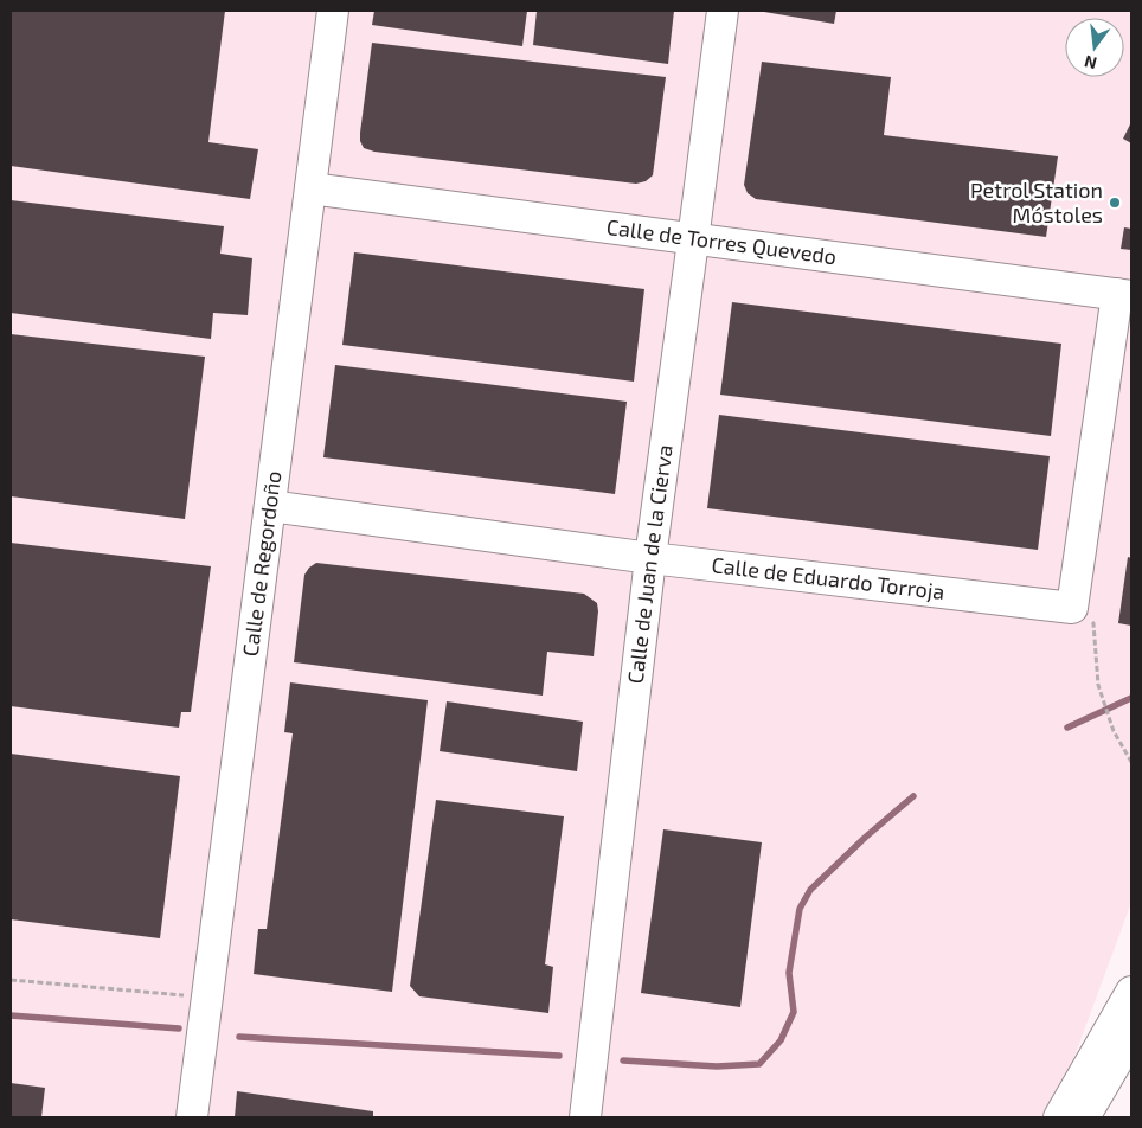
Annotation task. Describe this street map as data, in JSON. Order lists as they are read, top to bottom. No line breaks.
{"streets":{"street":["Calle de Torres Quevedo","Calle de Regordoño","Calle de Juan de la Cierva","Calle de Eduardo Torroja"]},"crossings":[["Calle de Torres Quevedo","Calle de Regordoño"],["Calle de Torres Quevedo","Calle de Juan de la Cierva"],["Calle de Regordoño","Calle de Eduardo Torroja"],["Calle de Juan de la Cierva","Calle de Eduardo Torroja"]],"places":["Petrol Station Móstoles"],"north":"bottom"}
